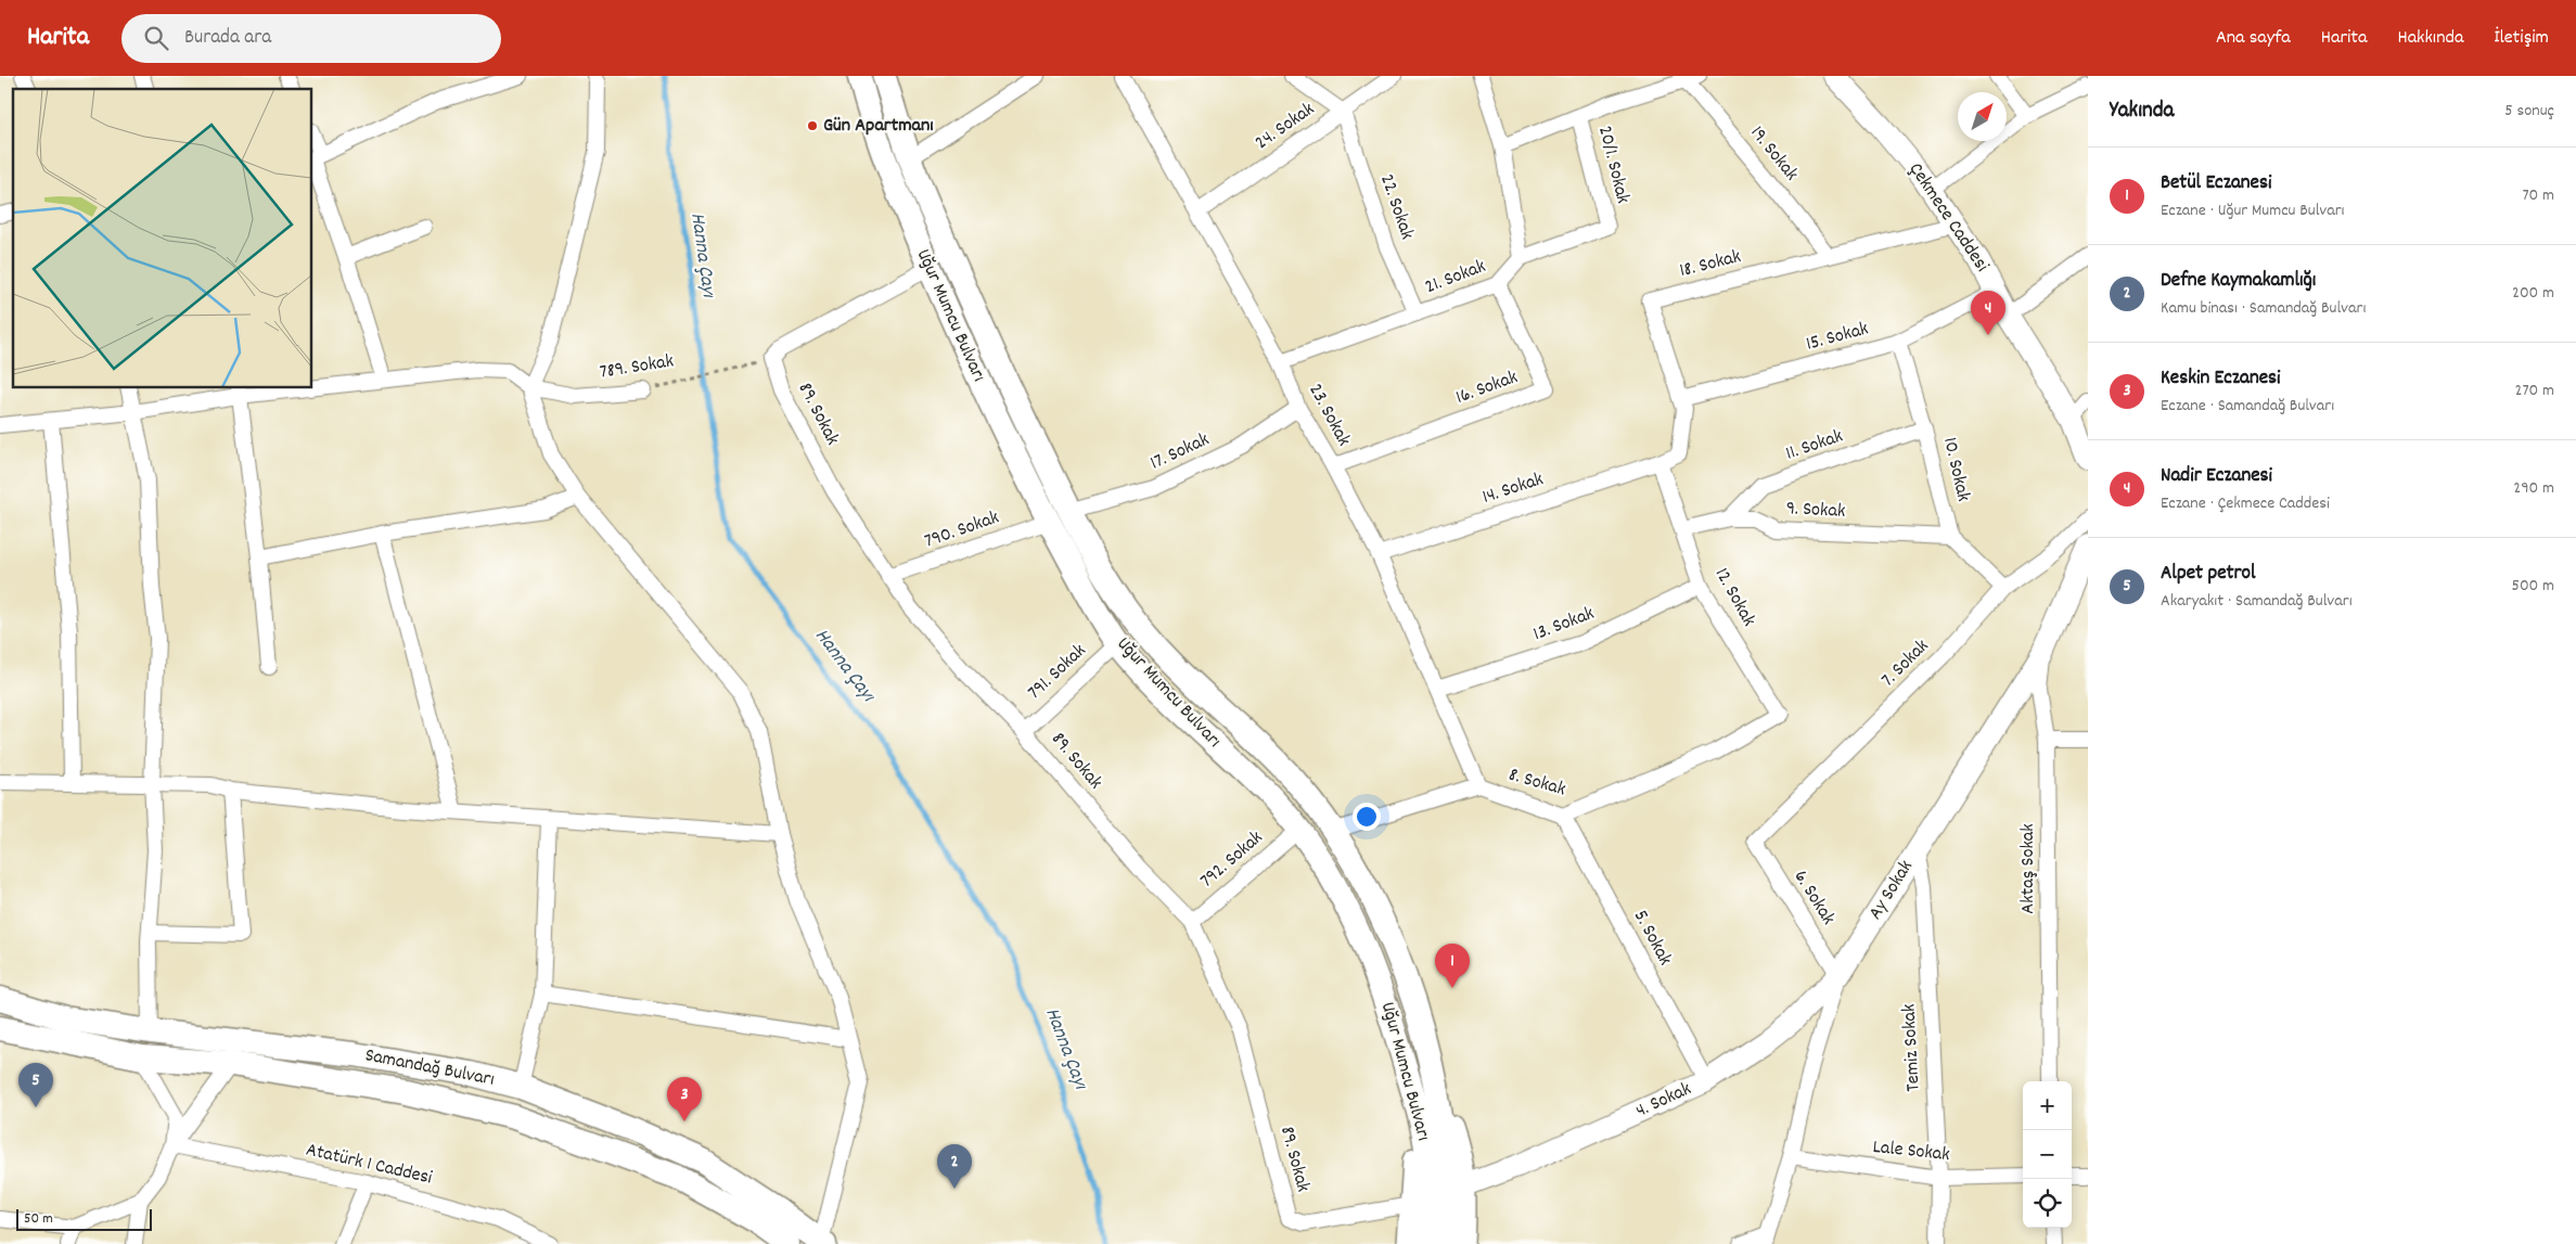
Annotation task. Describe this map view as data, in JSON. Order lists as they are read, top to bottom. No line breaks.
{"streets":{"highway":["Samandağ Bulvarı"],"main road":["Çekmece Caddesi","Uğur Mumcu Bulvarı","Ay Sokak","4. Sokak"],"street":["24. Sokak","19. Sokak","20/1. Sokak","22. Sokak","18. Sokak","21. Sokak","15. Sokak","789. Sokak","16. Sokak","89. Sokak","23. Sokak","11. Sokak","17. Sokak","10. Sokak","14. Sokak","9. Sokak","790. Sokak","12. Sokak","13. Sokak","7. Sokak","791. Sokak","8. Sokak","792. Sokak","Aktaş Sokak","6. Sokak","5. Sokak","Temiz Sokak","Lale Sokak","Atatürk 1 Caddesi"]},"crossings":[["24. Sokak","22. Sokak"],["24. Sokak","23. Sokak"],["19. Sokak","18. Sokak"],["20/1. Sokak","21. Sokak"],["22. Sokak","21. Sokak"],["Çekmece Caddesi","18. Sokak"],["Çekmece Caddesi","15. Sokak"],["18. Sokak","15. Sokak"],["18. Sokak","14. Sokak"],["18. Sokak","12. Sokak"],["21. Sokak","16. Sokak"],["21. Sokak","23. Sokak"],["Uğur Mumcu Bulvarı","89. Sokak"],["Uğur Mumcu Bulvarı","17. Sokak"],["Uğur Mumcu Bulvarı","790. Sokak"],["Uğur Mumcu Bulvarı","791. Sokak"],["Uğur Mumcu Bulvarı","8. Sokak"],["Uğur Mumcu Bulvarı","792. Sokak"],["15. Sokak","10. Sokak"],["16. Sokak","23. Sokak"],["89. Sokak","790. Sokak"],["89. Sokak","791. Sokak"],["89. Sokak","792. Sokak"],["23. Sokak","17. Sokak"],["23. Sokak","14. Sokak"],["23. Sokak","13. Sokak"],["23. Sokak","8. Sokak"],["11. Sokak","10. Sokak"],["11. Sokak","9. Sokak"],["17. Sokak","790. Sokak"],["10. Sokak","9. Sokak"],["14. Sokak","12. Sokak"],["9. Sokak","12. Sokak"],["12. Sokak","13. Sokak"],["12. Sokak","8. Sokak"],["7. Sokak","6. Sokak"],["8. Sokak","5. Sokak"],["Aktaş Sokak","Ay Sokak"],["Ay Sokak","6. Sokak"],["Ay Sokak","Temiz Sokak"],["Ay Sokak","4. Sokak"],["Ay Sokak","Lale Sokak"],["6. Sokak","4. Sokak"],["5. Sokak","4. Sokak"],["Temiz Sokak","Lale Sokak"]],"water":["Hanna Çayı"],"places":["Gün Apartmanı"],"scale_bar":"50 m","north":"top right","page":{"header":"Harita","search":"Burada ara","nav":["Ana sayfa","Harita","Hakkında","İletişim"],"heading":["Yakında","5 sonuç"],"list":[{"mark":"1","name":"Betül Eczanesi","note":"Eczane · Uğur Mumcu Bulvarı","value":"70 m"},{"mark":"2","name":"Defne Kaymakamlığı","note":"Kamu binası · Samandağ Bulvarı","value":"200 m"},{"mark":"3","name":"Keskin Eczanesi","note":"Eczane · Samandağ Bulvarı","value":"270 m"},{"mark":"4","name":"Nadir Eczanesi","note":"Eczane · Çekmece Caddesi","value":"290 m"},{"mark":"5","name":"Alpet petrol","note":"Akaryakıt · Samandağ Bulvarı","value":"500 m"}],"pins":["4","1","5","3","2"],"map_buttons":["+","−"],"scale":"50 m"}}
